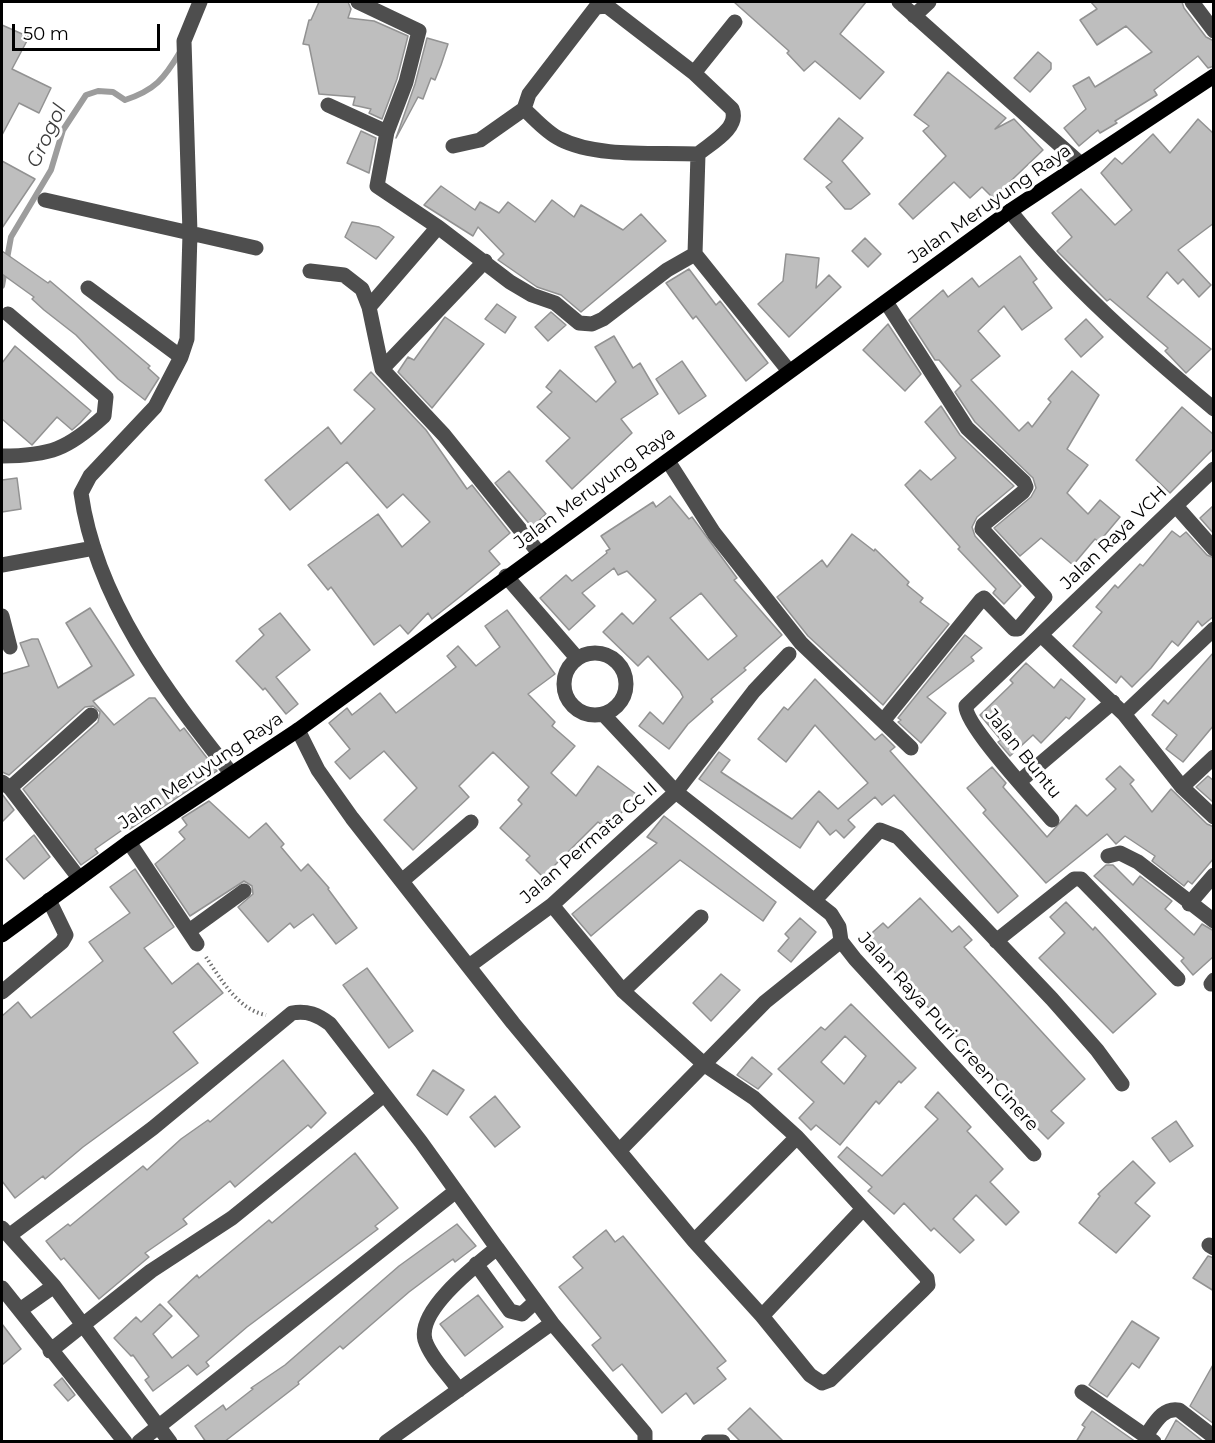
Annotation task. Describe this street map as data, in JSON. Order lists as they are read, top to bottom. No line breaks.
{"streets":{"main road":["Jalan Meruyung Raya"],"street":["Jalan Raya VCH","Jalan Buntu","Jalan Permata Gc II","Jalan Raya Puri Green Cinere"]},"crossings":[["Jalan Raya VCH","Jalan Buntu"],["Jalan Permata Gc II","Jalan Raya Puri Green Cinere"]],"water":["Grogol"],"scale_bar":"50 m"}
